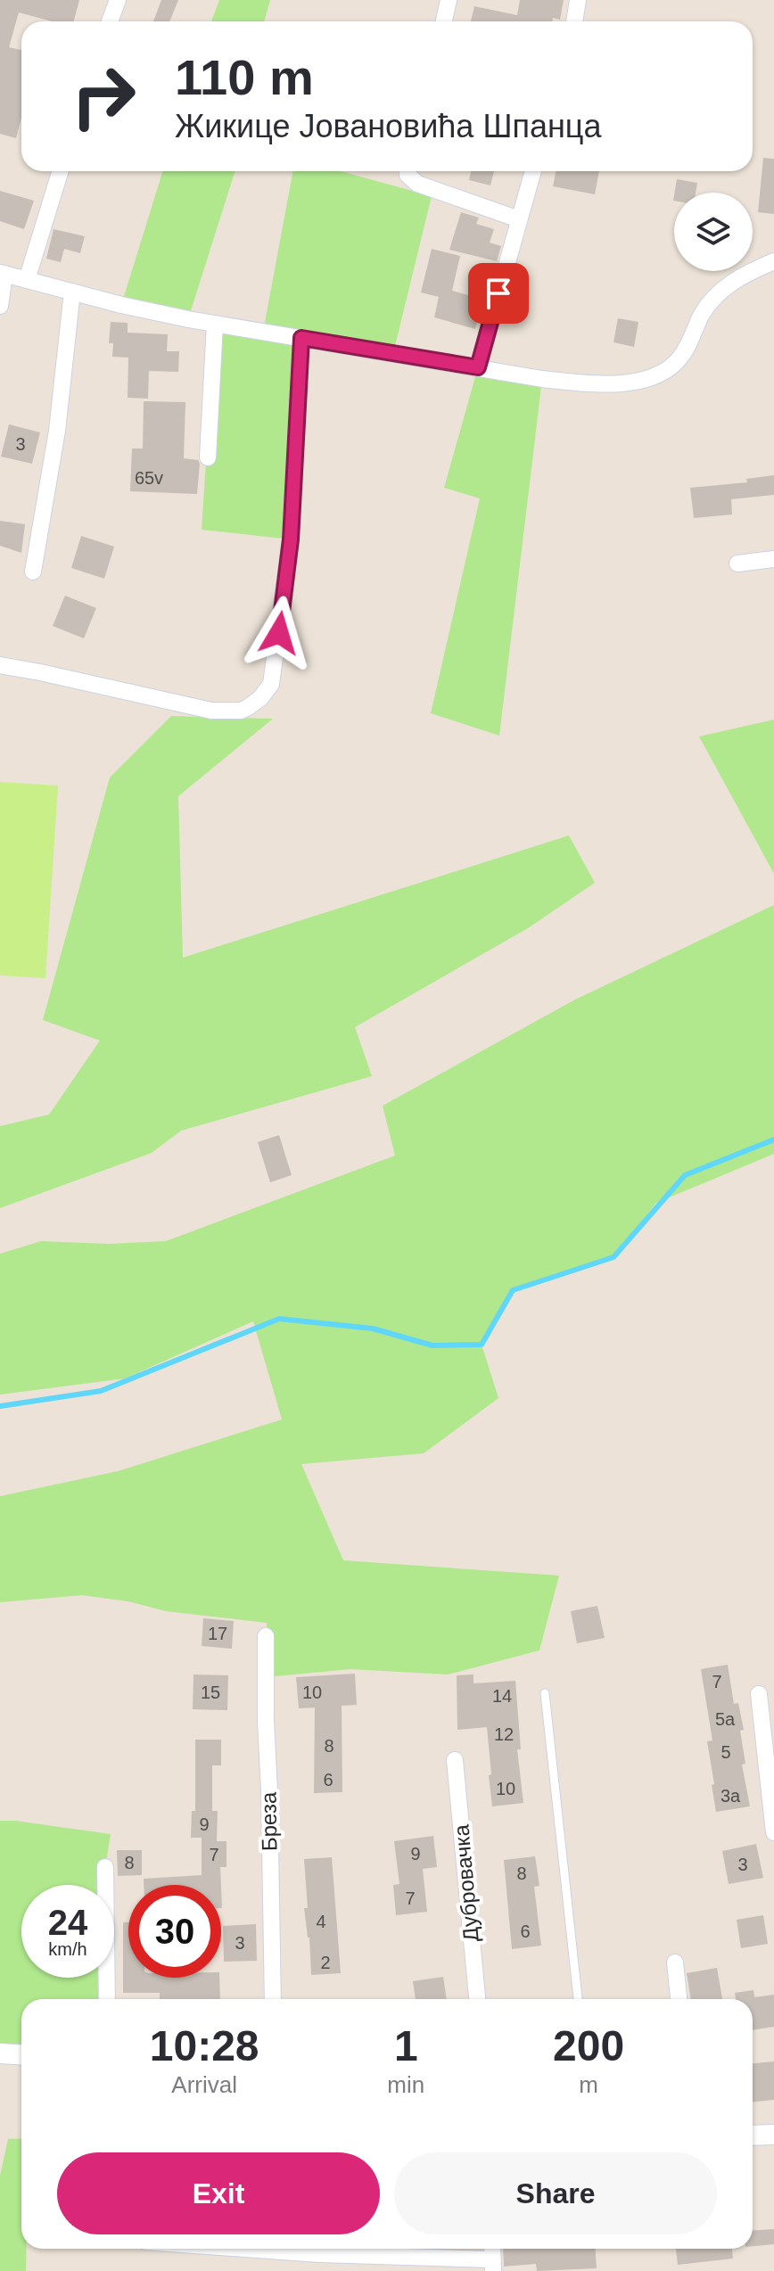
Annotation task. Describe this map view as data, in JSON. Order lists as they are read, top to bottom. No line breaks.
{"streets":{"street":["Бреза","Дубровачка"]},"house_numbers":["3","65v","17","7","15","10","14","5a","12","8","5","6","10","3a","9","9","7","8","3","8","7","4","6","3","2"],"page":{"turn":["110 m","Жикице Јовановића Шпанца"],"speed":"24 km/h","limit":"30","eta":["10:28","Arrival","1","min","200","m"],"buttons":["Exit","Share"]}}
